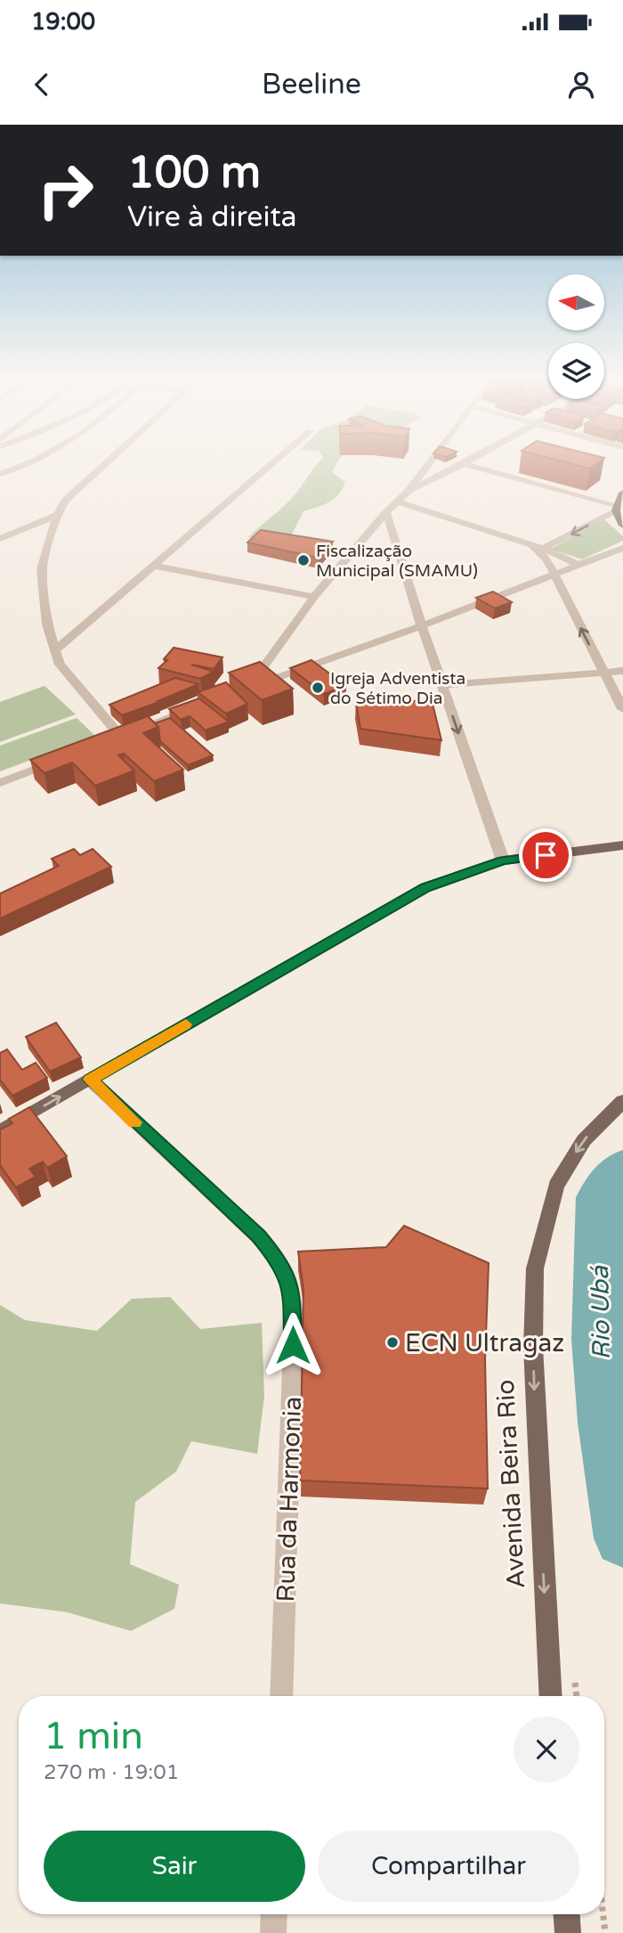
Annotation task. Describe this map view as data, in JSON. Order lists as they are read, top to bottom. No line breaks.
{"streets":{"main road":["Avenida Beira Rio"],"street":["Rua da Harmonia"]},"one_way":["Avenida Beira Rio"],"water":["Rio Ubá"],"places":["Fiscalização Municipal (SMAMU)","Igreja Adventista do Sétimo Dia","ECN Ultragaz"],"north":"left","page":{"status":"19:00","header":"Beeline","turn":["100 m","Vire à direita"],"heading":["1 min","270 m · 19:01"],"buttons":["Sair","Compartilhar"]}}
